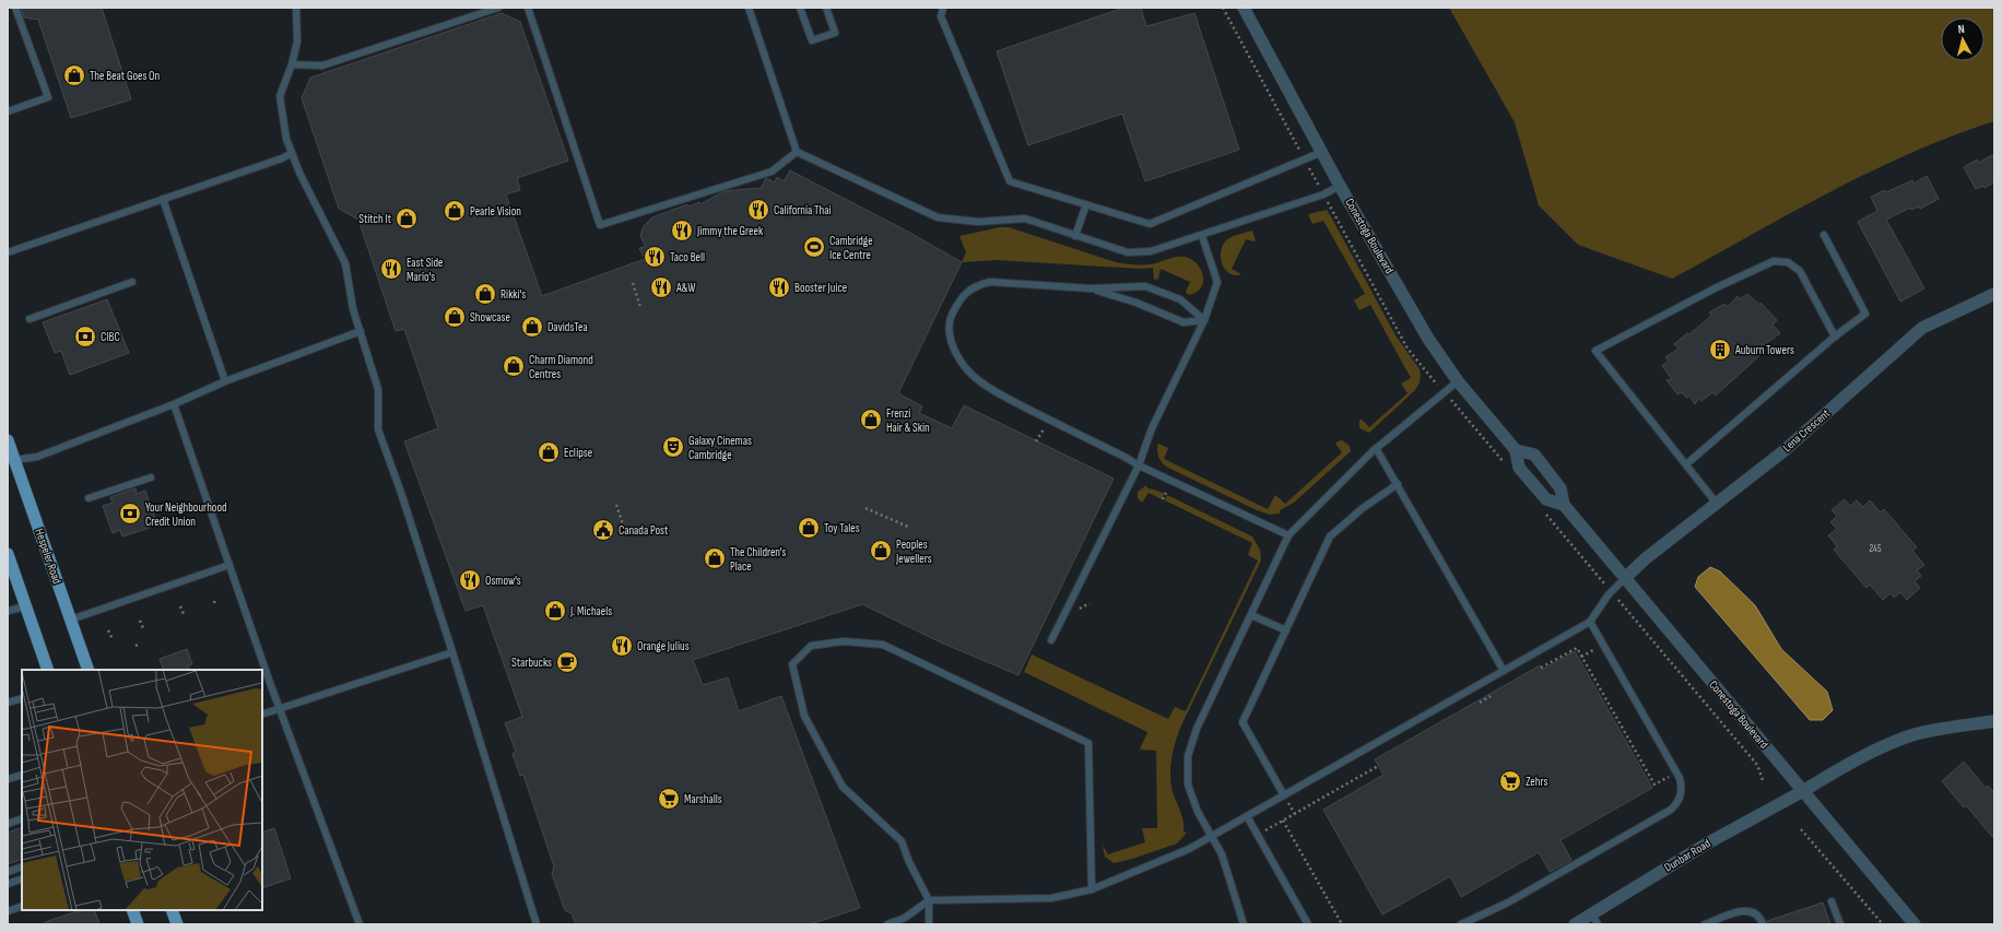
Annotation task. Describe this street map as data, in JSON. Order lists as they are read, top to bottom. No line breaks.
{"streets":{"main road":["Hespeler Road"],"street":["Conestoga Boulevard","Lena Crescent","Dunbar Road"]},"crossings":[["Conestoga Boulevard","Lena Crescent"],["Conestoga Boulevard","Dunbar Road"]],"places":{"shop":["The Beat Goes On","Pearle Vision","Stitch It","Rikki's","Showcase","DavidsTea","Charm Diamond Centres","Frenzi Hair & Skin","Eclipse","Toy Tales","Peoples Jewellers","The Children's Place","J. Michaels"],"restaurant":["California Thai","Jimmy the Greek","Taco Bell","East Side Mario's","A&W","Booster Juice","Osmow's","Orange Julius"],"sports":["Cambridge Ice Centre"],"bank":["CIBC","Your Neighbourhood Credit Union"],"building":["Auburn Towers"],"theatre":["Galaxy Cinemas Cambridge"],"public building":["Canada Post"],"cafe":["Starbucks"],"supermarket":["Zehrs","Marshalls"]},"house_numbers":["245"],"north":"top"}
